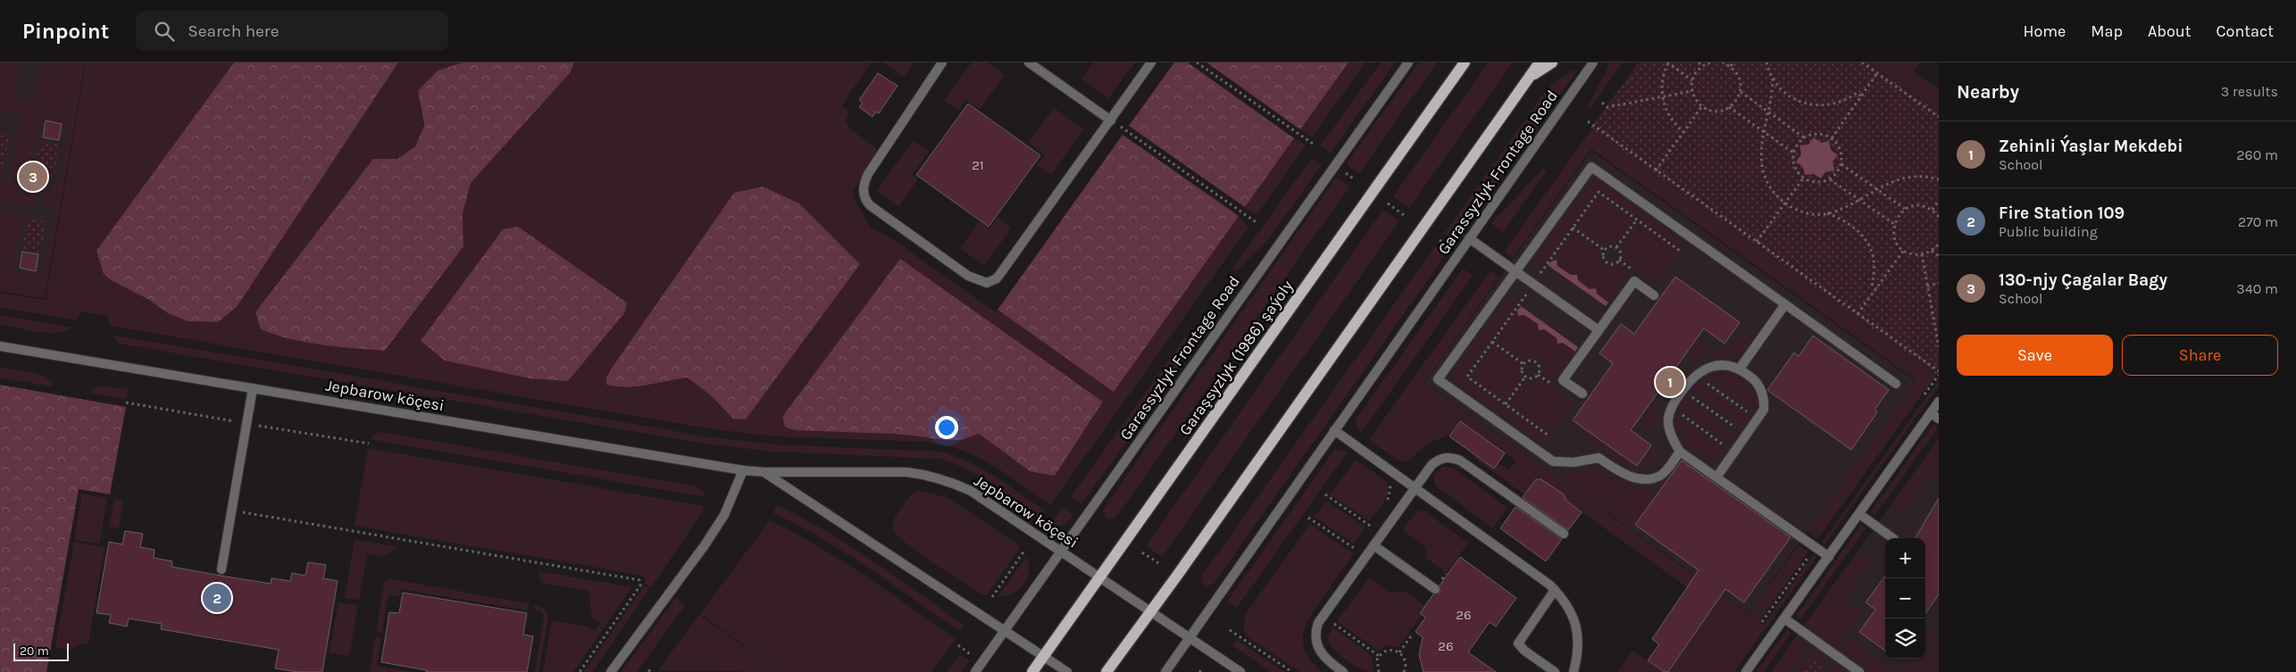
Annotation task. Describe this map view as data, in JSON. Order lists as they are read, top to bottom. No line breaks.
{"streets":{"main road":["Garaşsyzlyk (1986) şaýoly"],"street":["Garassyzlyk Frontage Road","Jepbarow köçesi"]},"crossings":[["Garassyzlyk Frontage Road","Jepbarow köçesi"],["Garaşsyzlyk (1986) şaýoly","Jepbarow köçesi"]],"house_numbers":["21","26","26"],"scale_bar":"20 m","page":{"header":"Pinpoint","search":"Search here","nav":["Home","Map","About","Contact"],"heading":["Nearby","3 results"],"list":[{"mark":"1","name":"Zehinli Ýaşlar Mekdebi","note":"School","value":"260 m"},{"mark":"2","name":"Fire Station 109","note":"Public building","value":"270 m"},{"mark":"3","name":"130-njy Çagalar Bagy","note":"School","value":"340 m"}],"pins":["3","1","2"],"buttons":["Save","Share"],"map_buttons":["+","−"],"scale":"20 m"}}
